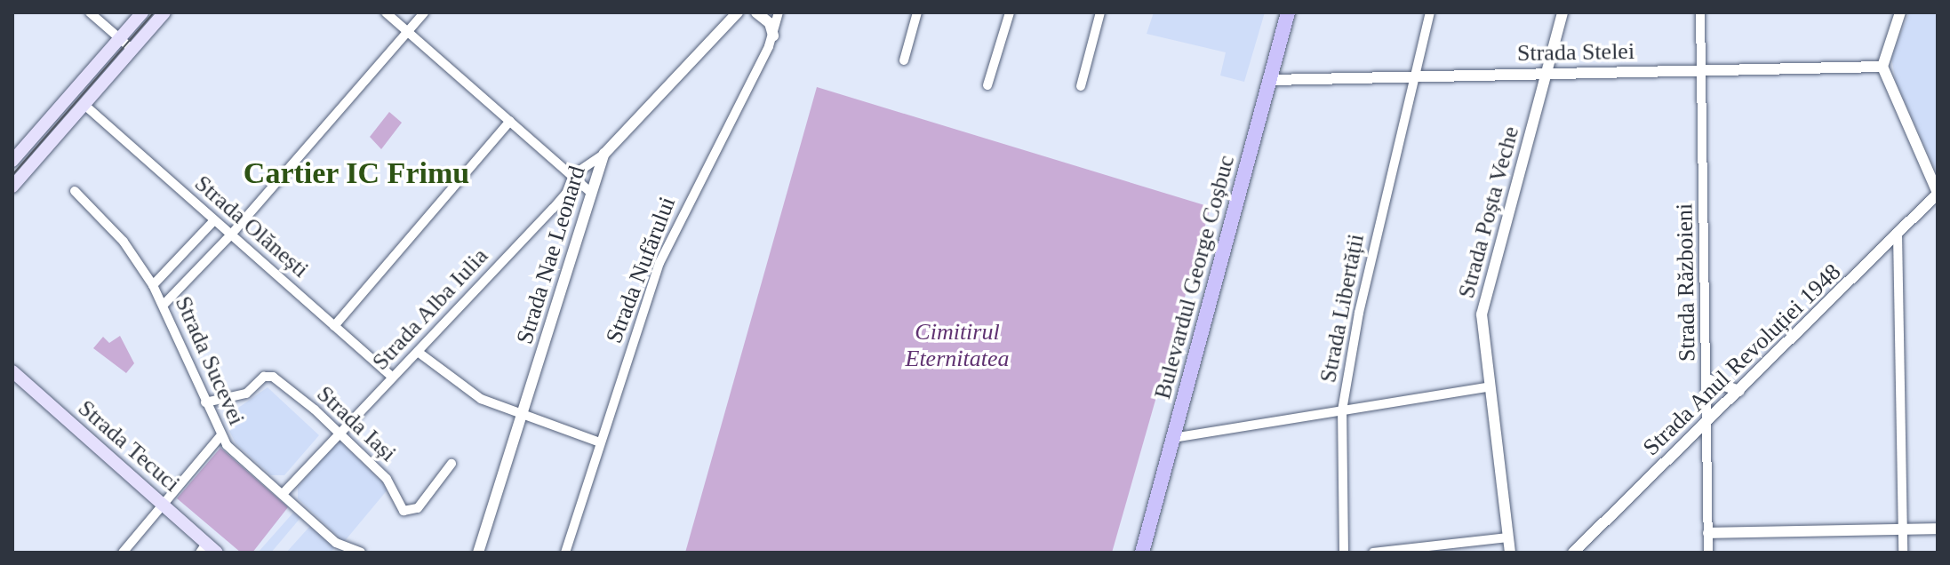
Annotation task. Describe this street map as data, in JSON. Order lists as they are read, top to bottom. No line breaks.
{"streets":{"main road":["Bulevardul George Coșbuc","Strada Tecuci"],"street":["Strada Stelei","Strada Poșta Veche","Strada Olănești","Strada Nae Leonard","Strada Nufărului","Strada Războieni","Strada Libertății","Strada Alba Iulia","Strada Anul Revoluției 1948","Strada Sucevei","Strada Iași"]},"crossings":[["Strada Stelei","Strada Poșta Veche"],["Strada Stelei","Bulevardul George Coșbuc"],["Strada Stelei","Strada Războieni"],["Strada Stelei","Strada Libertății"],["Strada Olănești","Strada Alba Iulia"],["Strada Nae Leonard","Strada Alba Iulia"],["Strada Războieni","Strada Anul Revoluției 1948"],["Strada Alba Iulia","Strada Sucevei"],["Strada Alba Iulia","Strada Iași"],["Strada Sucevei","Strada Iași"]],"districts":["Cartier IC Frimu"],"parks":["Cimitirul Eternitatea"]}
